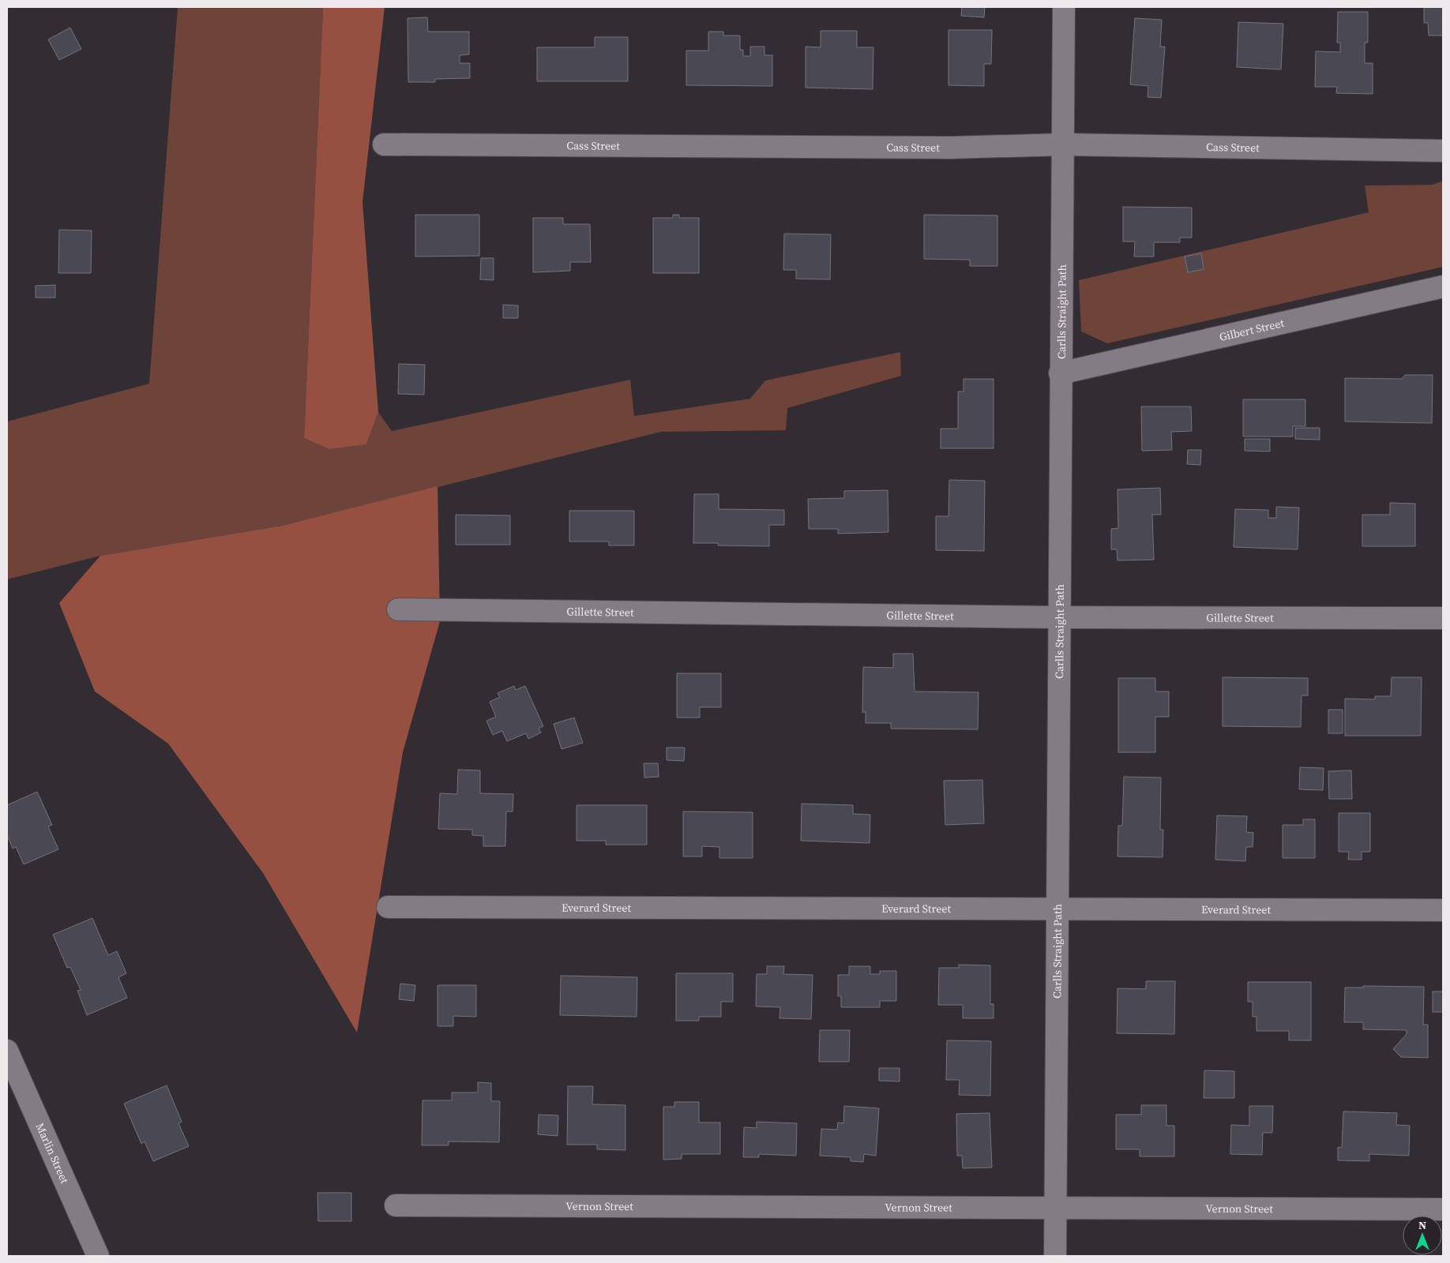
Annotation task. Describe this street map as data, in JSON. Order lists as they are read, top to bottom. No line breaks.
{"streets":{"street":["Cass Street","Carlls Straight Path","Gilbert Street","Gillette Street","Everard Street","Marlin Street","Vernon Street"]},"crossings":[["Cass Street","Carlls Straight Path"],["Carlls Straight Path","Gilbert Street"],["Carlls Straight Path","Gillette Street"],["Carlls Straight Path","Everard Street"],["Carlls Straight Path","Vernon Street"]],"north":"top"}
